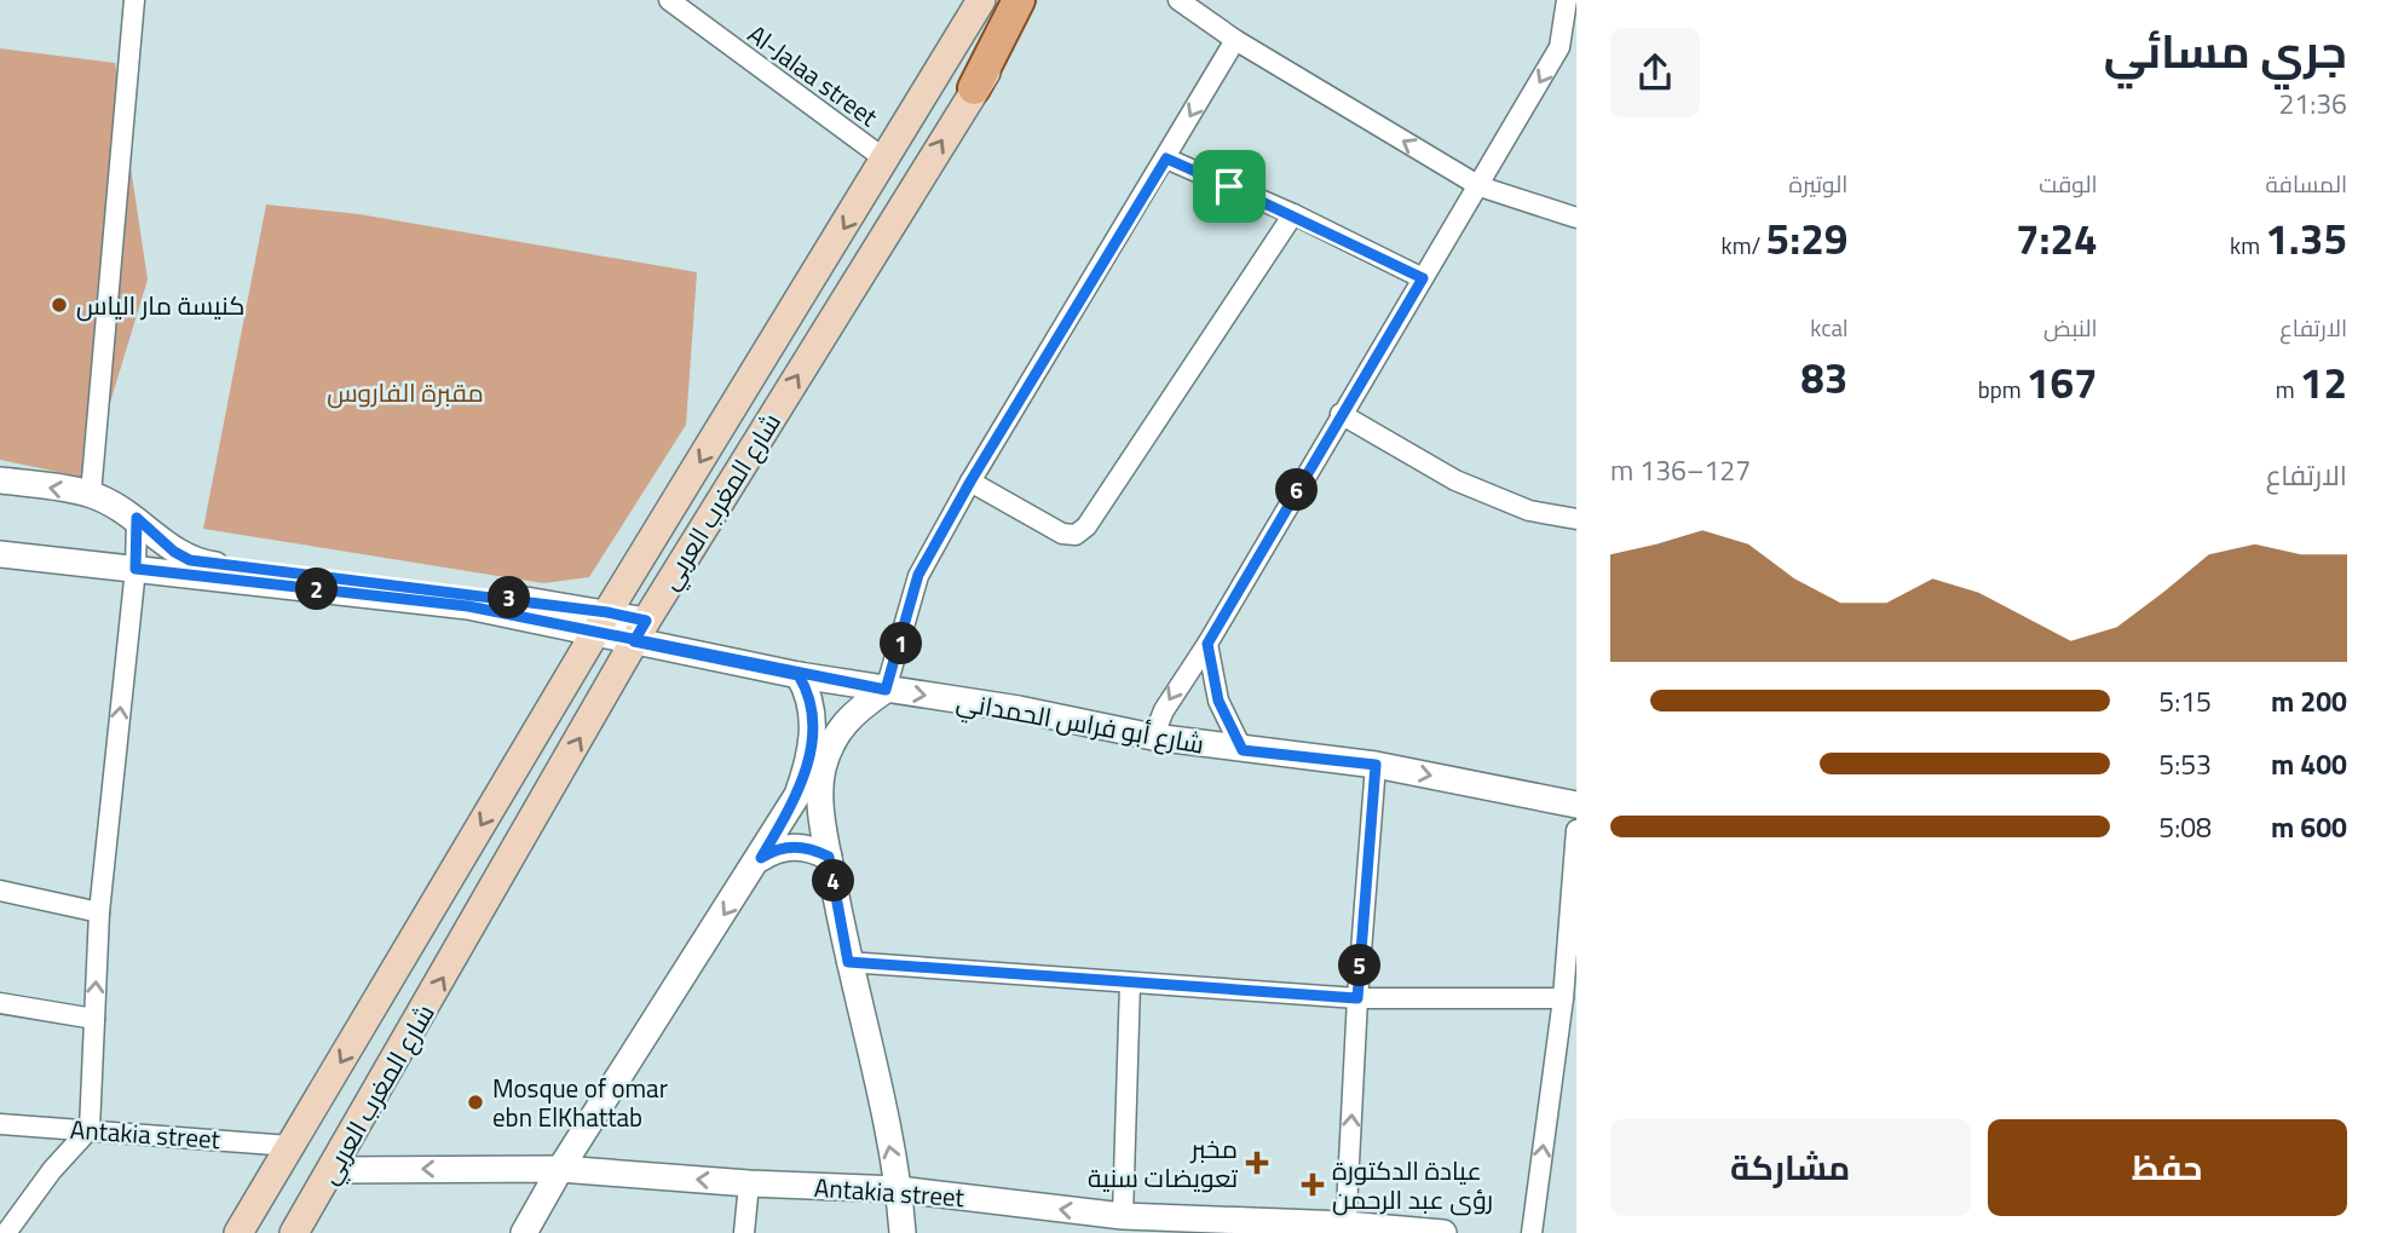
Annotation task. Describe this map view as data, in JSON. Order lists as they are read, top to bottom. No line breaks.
{"streets":{"main road":["شارع المغرب العربي"],"street":["Al-Jalaa street","شارع أبو فراس الحمداني","Antakia street"]},"crossings":[["Al-Jalaa street","شارع المغرب العربي"],["شارع المغرب العربي","شارع أبو فراس الحمداني"],["شارع المغرب العربي","Antakia street"]],"one_way":["Antakia street"],"parks":["مقبرة الفاروس"],"places":{"other":["كنيسة مار الياس","Mosque of omar ebn ElKhattab"],"health":["مخبر تعويضات سنية","عيادة الدكتورة رؤى عبد الرحمن"]},"page":{"heading":["جري مسائي","21:36"],"stats":[["المسافة","1.35 km"],["الوقت","7:24"],["الوتيرة","5:29 /km"],["الارتفاع","12 m"],["النبض","167 bpm"],["kcal","83"]],"chart":["الارتفاع","127–136 m"],"pins":["6","2","3","1","4","5"],"list":[{"name":"200 m","note":"5:15"},{"name":"400 m","note":"5:53"},{"name":"600 m","note":"5:08"}],"buttons":["حفظ","مشاركة"]}}
